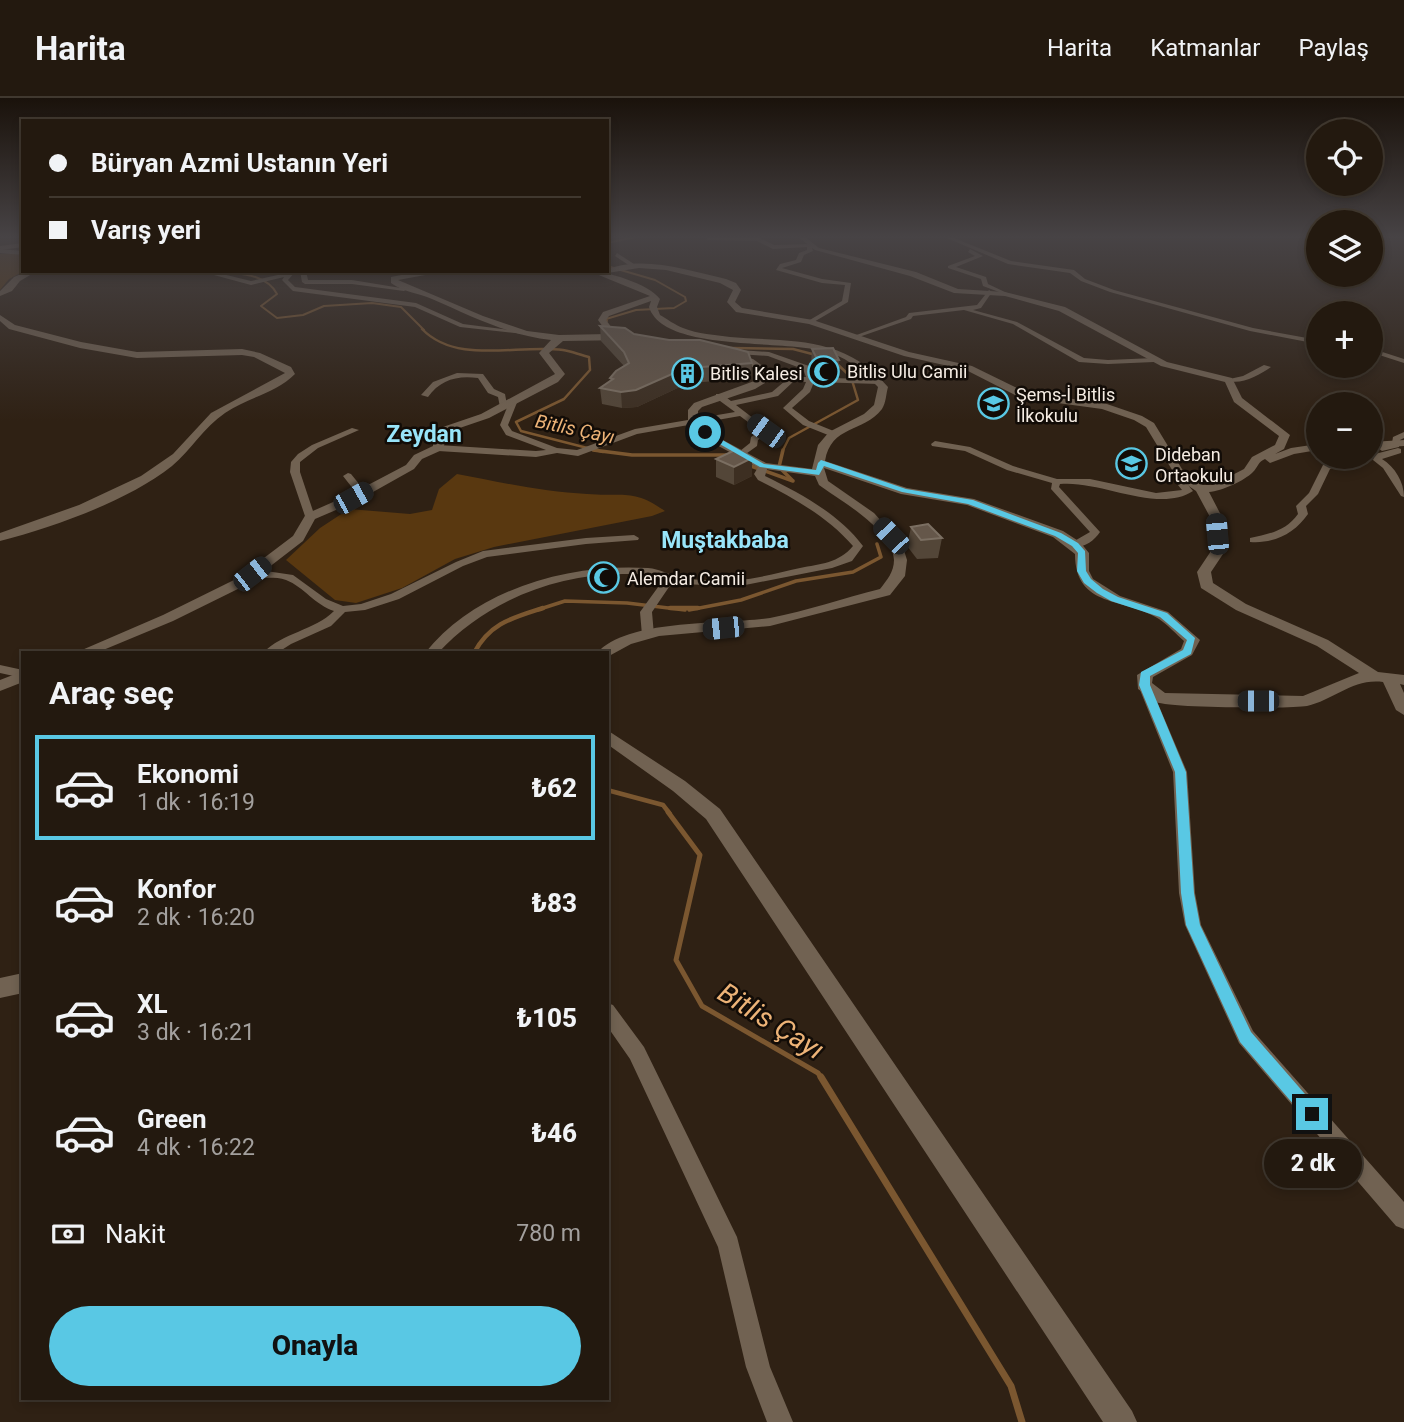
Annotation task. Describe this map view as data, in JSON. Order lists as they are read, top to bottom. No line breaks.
{"districts":["Zeydan","Muştakbaba"],"water":["Bitlis Çayı"],"places":{"mosque":["Bitlis Ulu Camii","Alemdar Camii"],"building":["Bitlis Kalesi"],"school or university":["Şems-İ Bitlis İlkokulu","Dideban Ortaokulu"]},"page":{"header":"Harita","nav":["Harita","Katmanlar","Paylaş"],"map_buttons":["+","−"],"banner":["Büryan Azmi Ustanın Yeri","Varış yeri"],"heading":"Araç seç","list":[{"name":"Ekonomi","note":"1 dk · 16:19","value":"₺62"},{"name":"Konfor","note":"2 dk · 16:20","value":"₺83"},{"name":"XL","note":"3 dk · 16:21","value":"₺105"},{"name":"Green","note":"4 dk · 16:22","value":"₺46"}],"bubble":"2 dk","pay":["Nakit","780 m"],"buttons":"Onayla"}}
